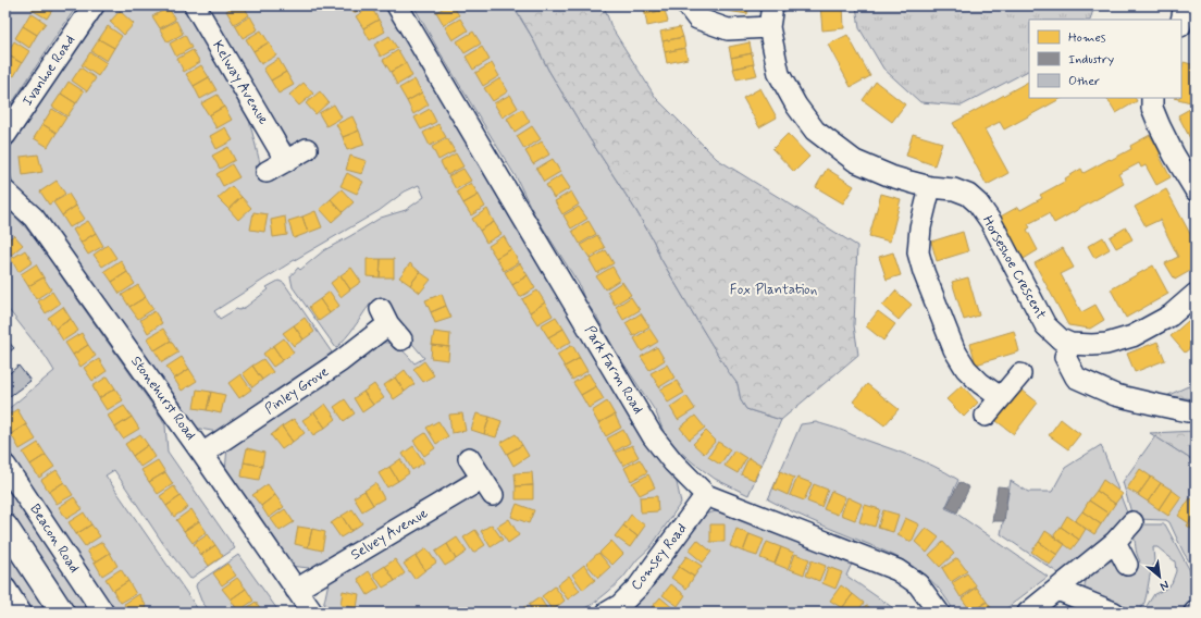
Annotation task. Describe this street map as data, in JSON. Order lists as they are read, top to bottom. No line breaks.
{"streets":{"street":["Ivanhoe Road","Kelway Avenue","Horseshoe Crescent","Park Farm Road","Pinley Grove","Stonehurst Road","Selvey Avenue","Beacon Road","Comsey Road"]},"crossings":[["Park Farm Road","Comsey Road"],["Pinley Grove","Stonehurst Road"],["Stonehurst Road","Selvey Avenue"]],"parks":["Fox Plantation"],"legend":["Homes","Industry","Other"],"north":"bottom right"}
